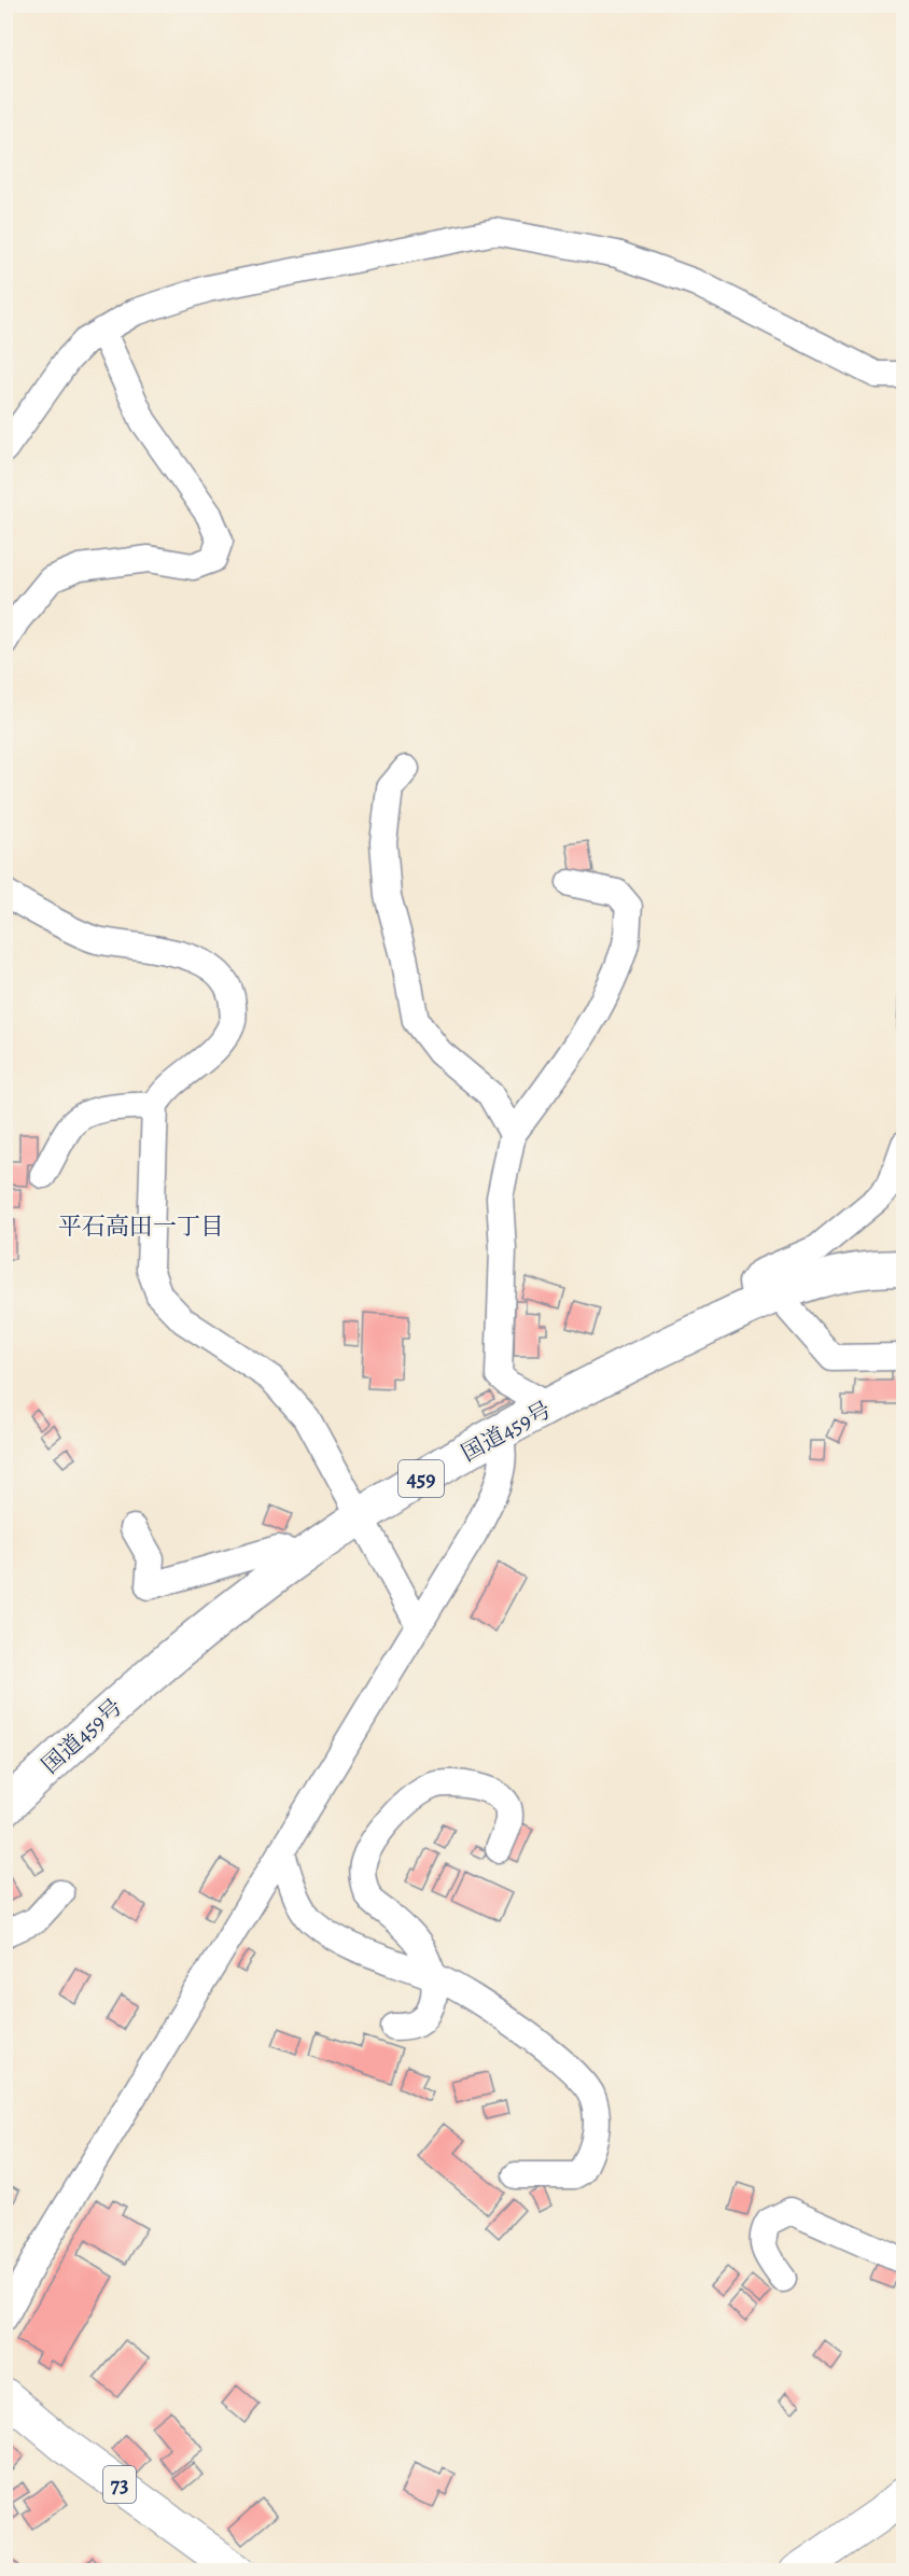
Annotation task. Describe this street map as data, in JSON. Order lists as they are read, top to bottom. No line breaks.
{"streets":{"highway":["国道459号","459"],"main road":["73"]},"districts":["平石高田一丁目"]}
